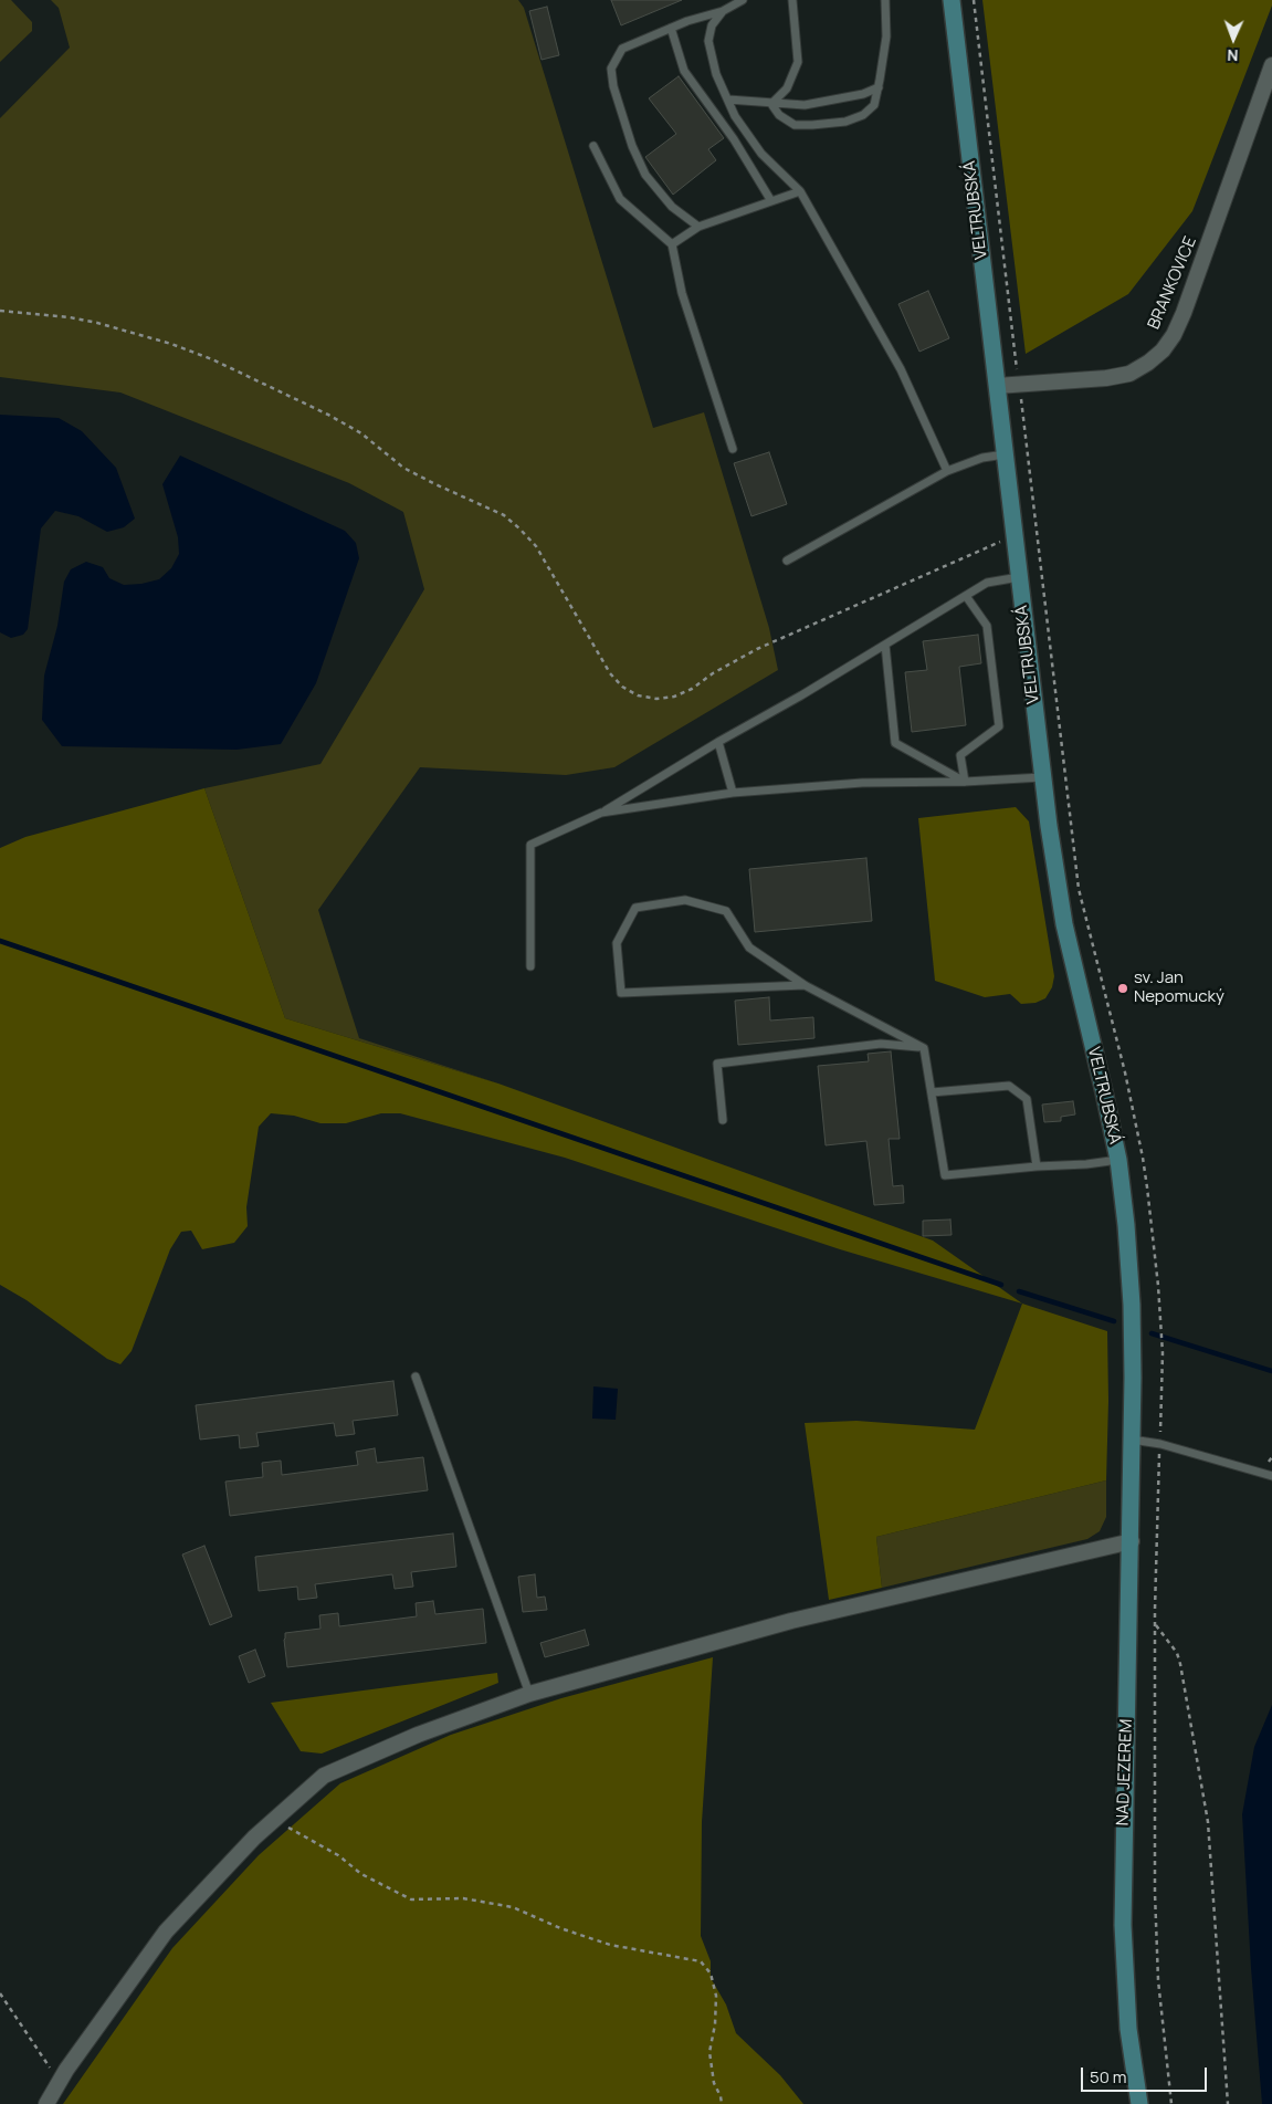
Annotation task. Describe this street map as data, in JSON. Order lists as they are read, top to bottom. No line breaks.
{"streets":{"street":["VELTRUBSKÁ","BRANKOVICE","NAD JEZEREM"]},"crossings":[["VELTRUBSKÁ","BRANKOVICE"],["VELTRUBSKÁ","NAD JEZEREM"]],"places":["sv. Jan Nepomucký"],"scale_bar":"50 m","north":"bottom"}
